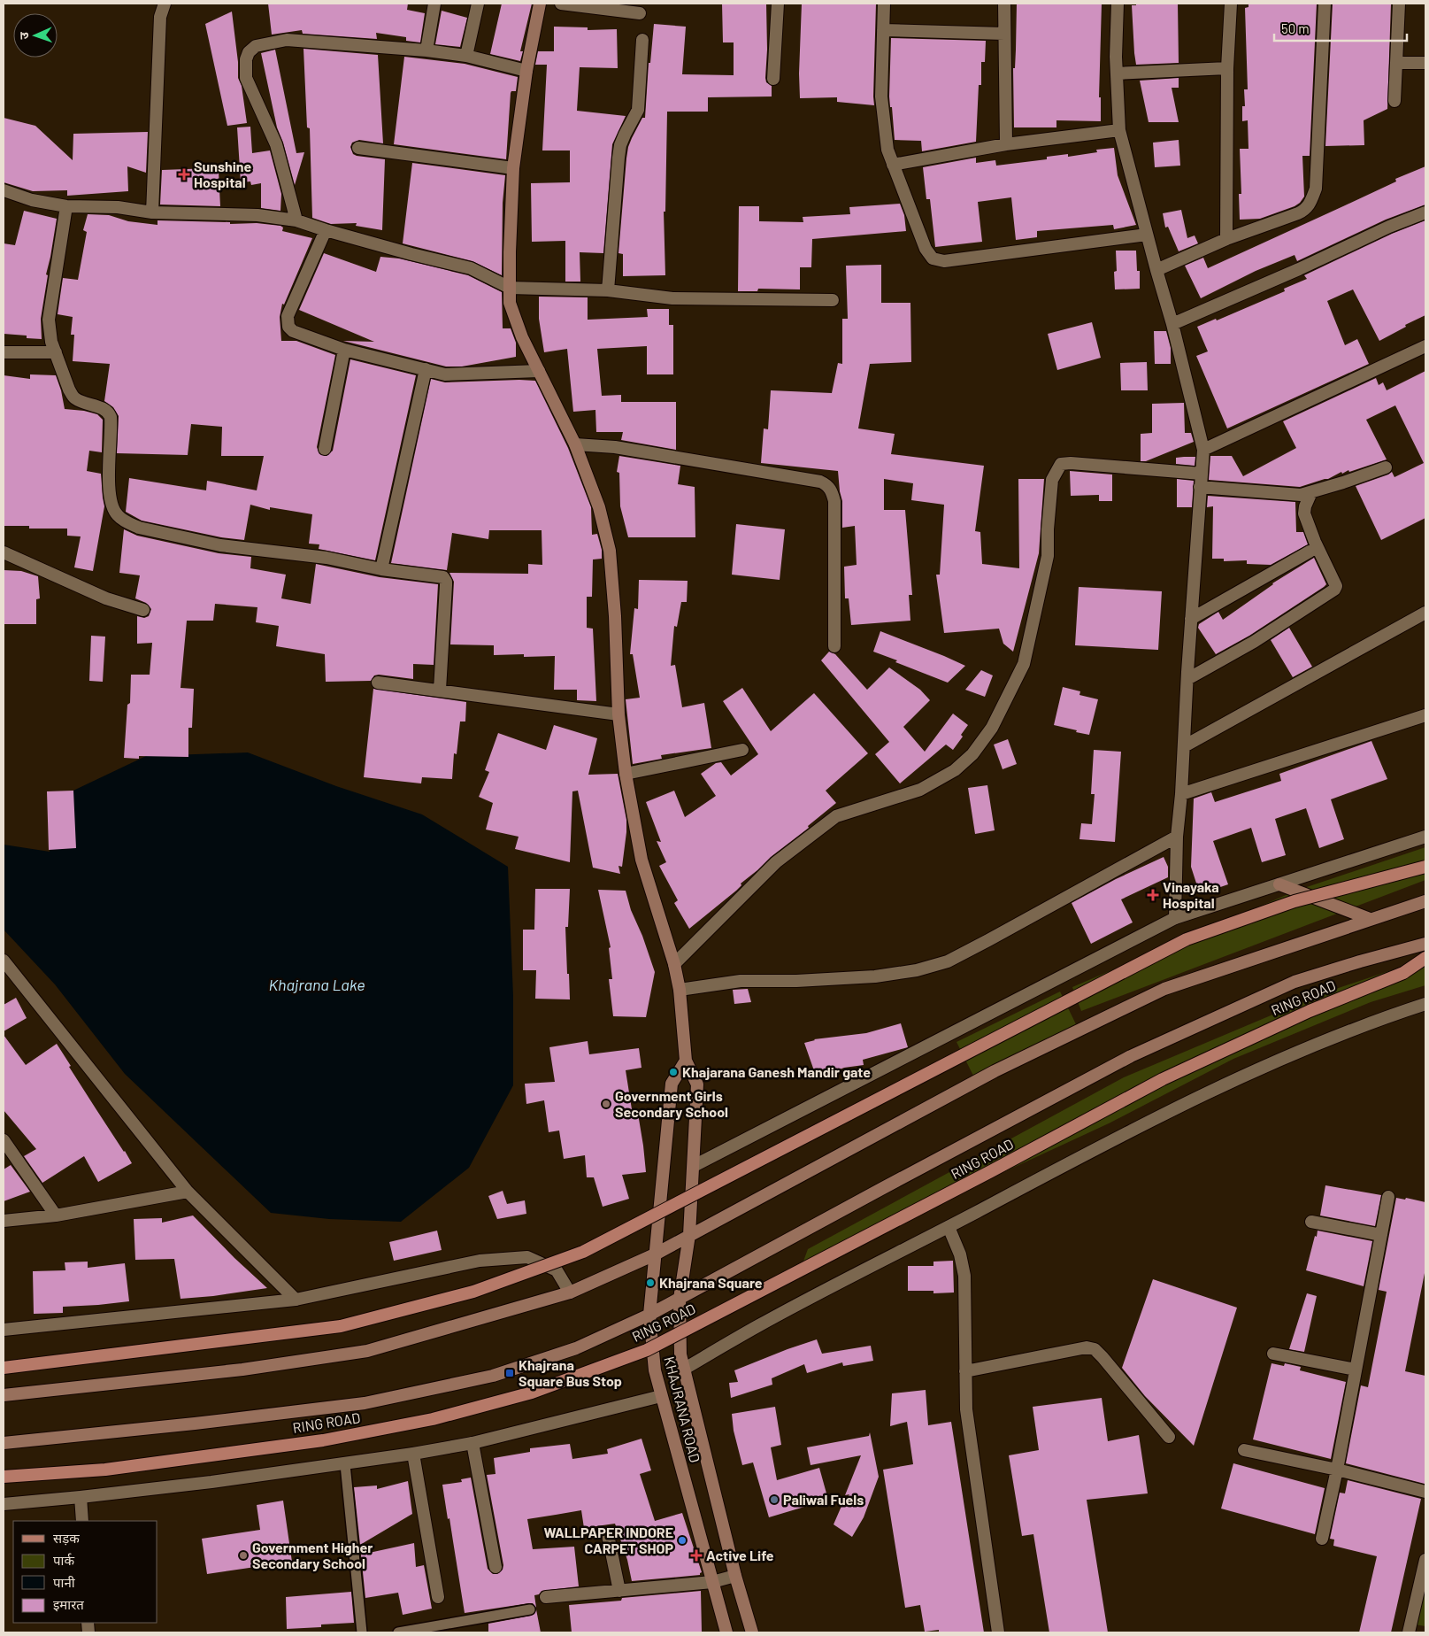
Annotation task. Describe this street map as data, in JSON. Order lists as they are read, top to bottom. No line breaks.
{"streets":{"main road":["RING ROAD","KHAJRANA ROAD"]},"crossings":[["RING ROAD","KHAJRANA ROAD"]],"water":["Khajrana Lake"],"places":{"health":["Sunshine Hospital","Vinayaka Hospital","Active Life"],"other":["Khajarana Ganesh Mandir gate","Government Girls Secondary School","Khajrana Square","Paliwal Fuels","WALLPAPER INDORE CARPET SHOP","Government Higher Secondary School"],"transit":["Khajrana Square Bus Stop"]},"legend":["सड़क","पार्क","पानी","इमारत"],"scale_bar":"50 m","north":"left"}
